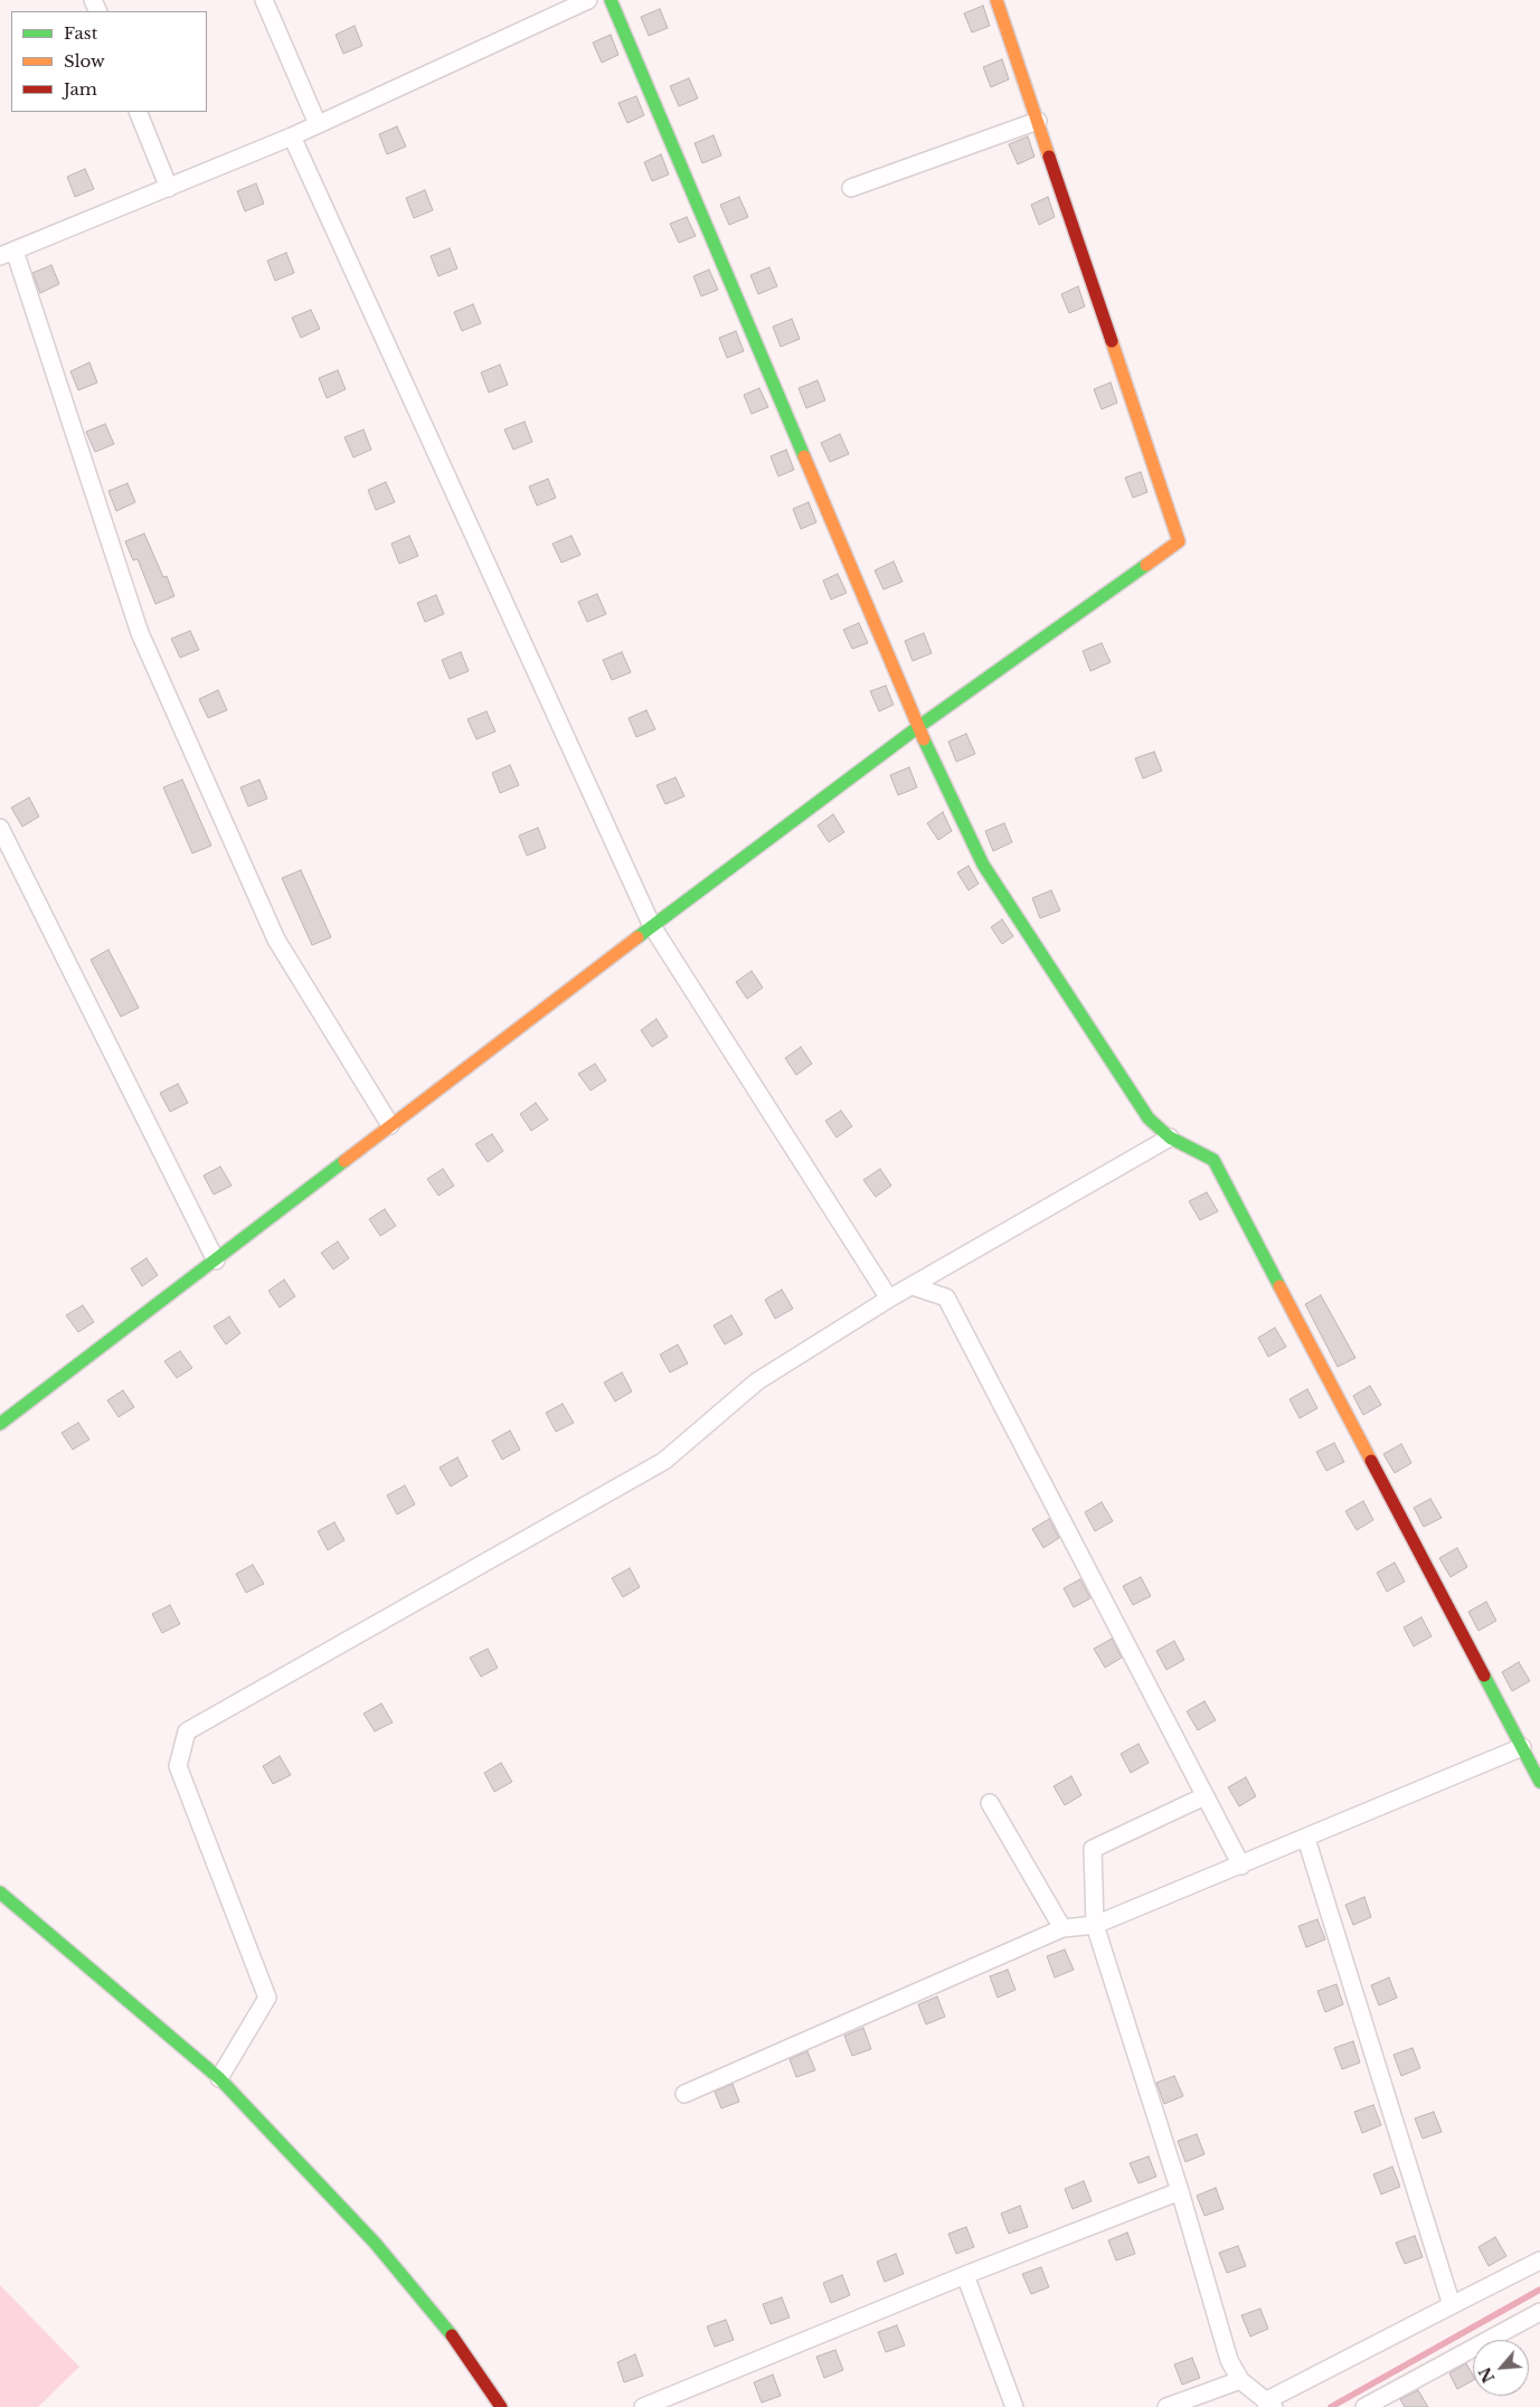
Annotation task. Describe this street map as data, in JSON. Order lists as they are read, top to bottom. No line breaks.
{"legend":["Fast","Slow","Jam"],"north":"bottom left"}
